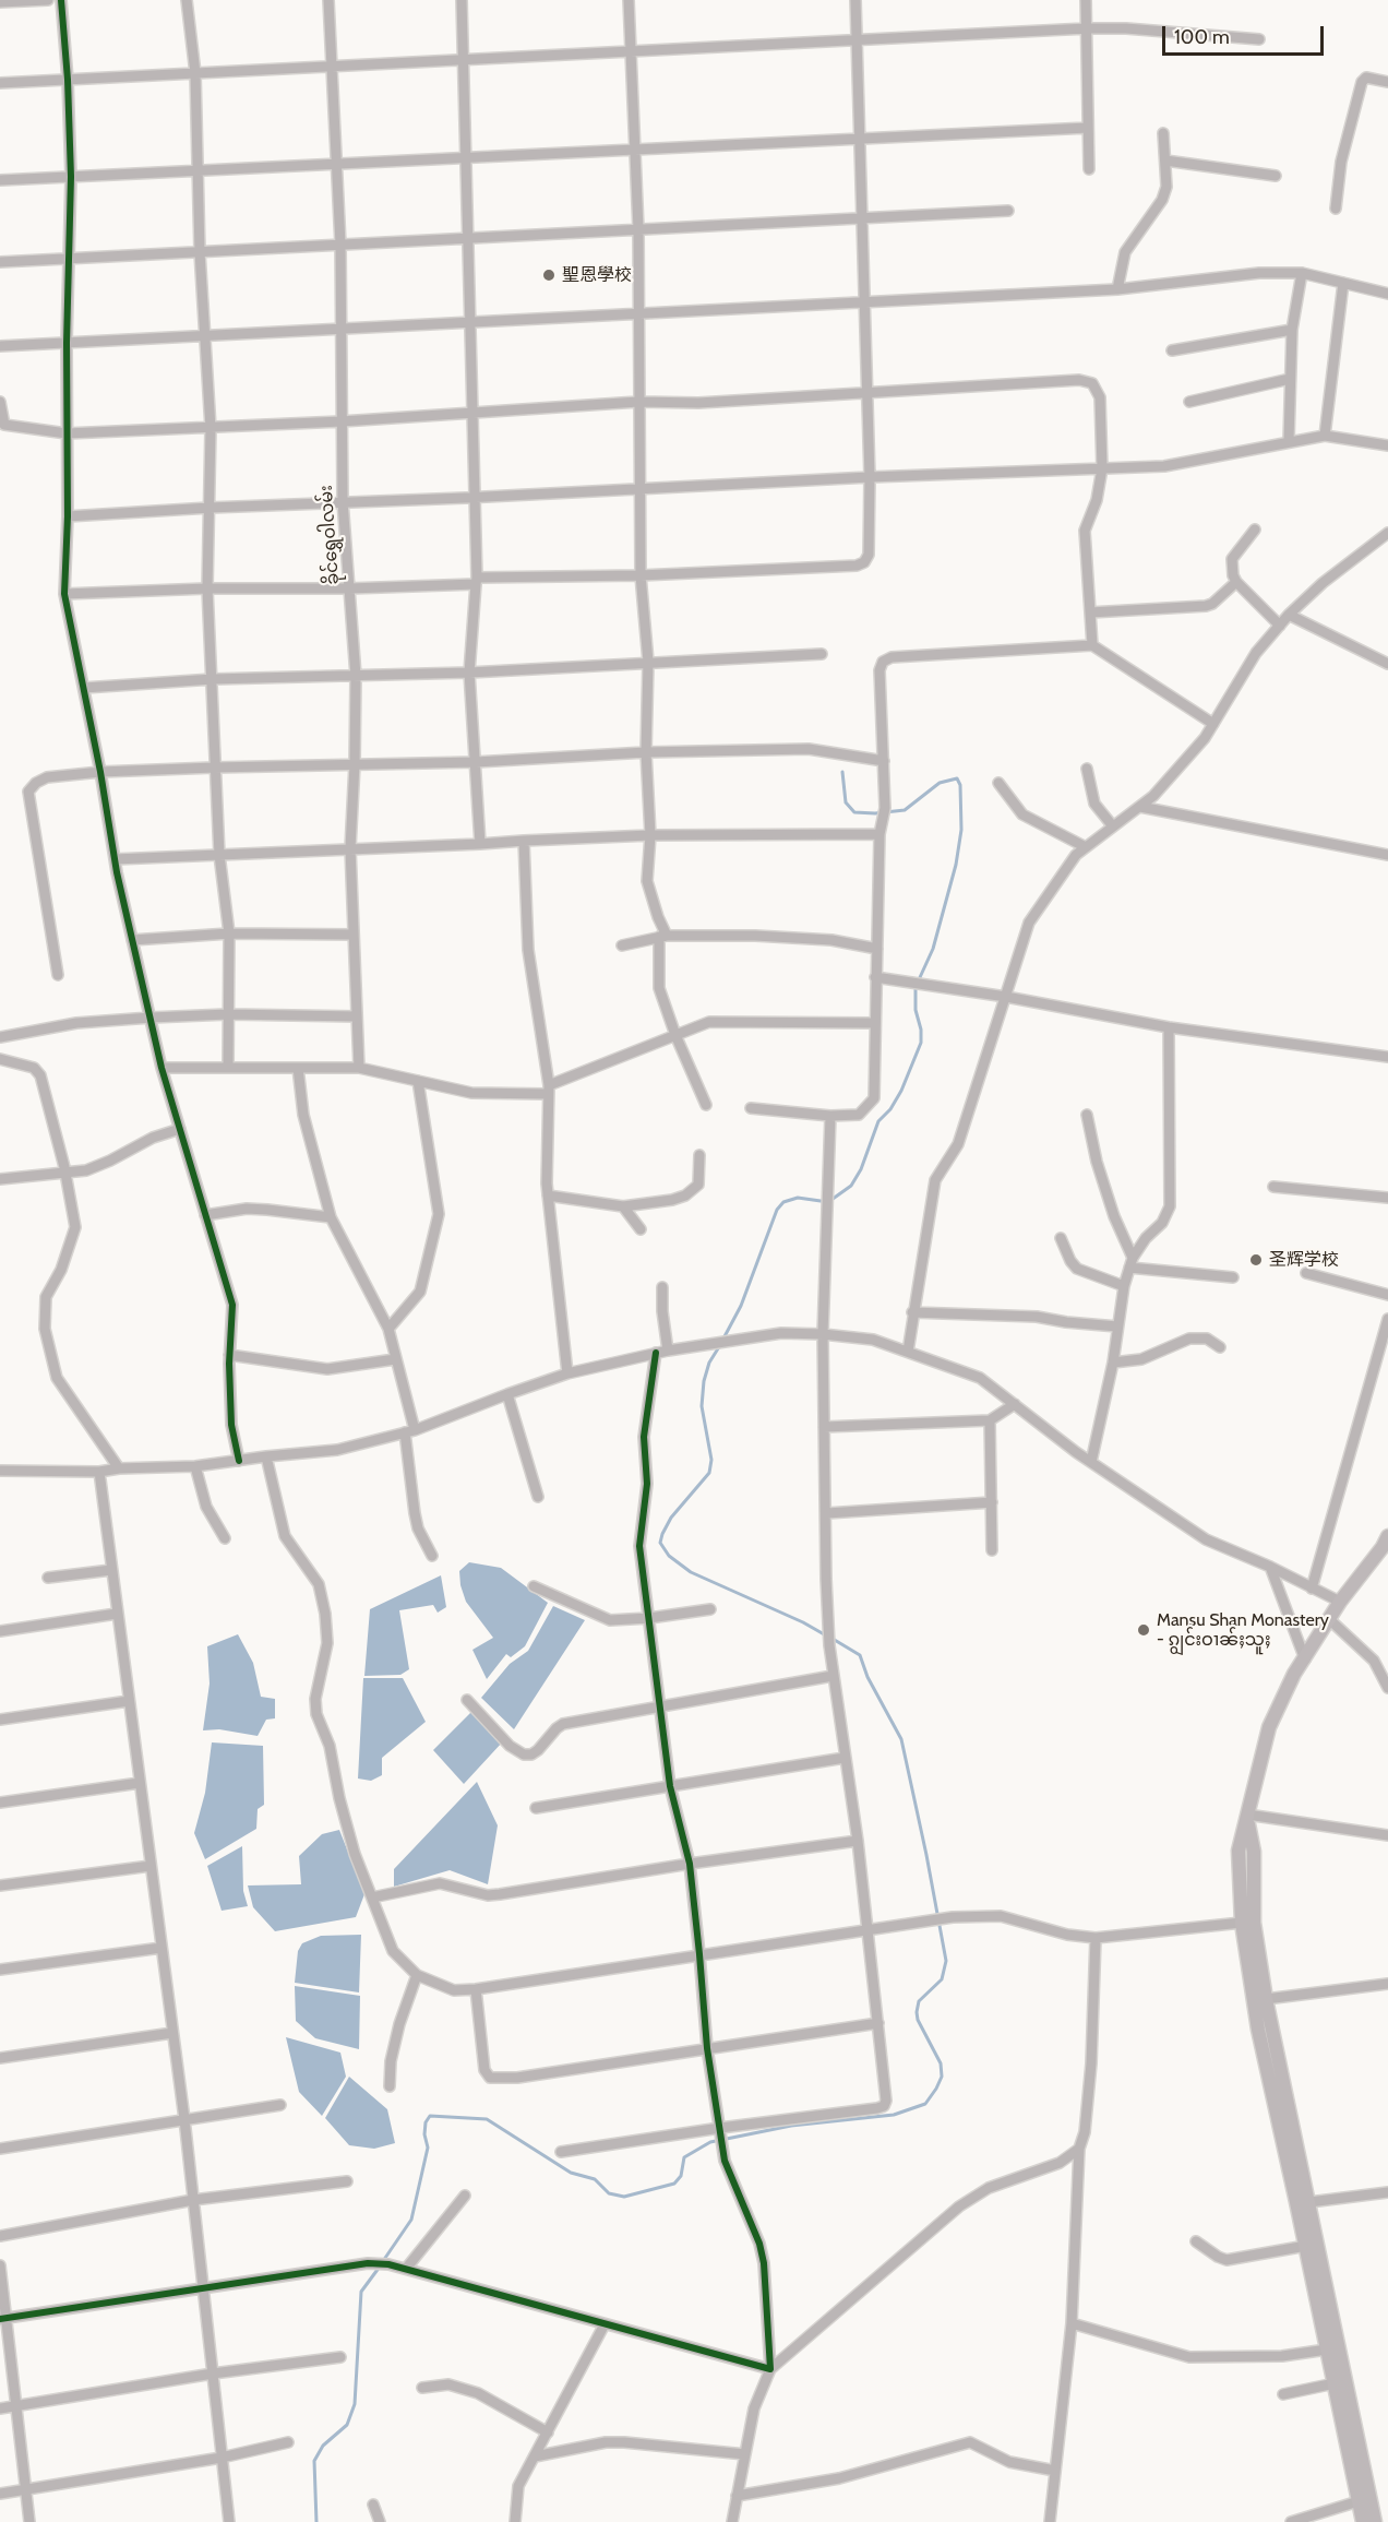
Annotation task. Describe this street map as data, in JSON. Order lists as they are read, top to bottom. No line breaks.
{"streets":{"street":["ခိုင်ရွှေဝါလမ်း"]},"places":["聖恩學校","圣辉学校","Mansu Shan Monastery - ၵျွင်းဝၢၼ်ႈသူႈ"],"scale_bar":"100 m"}
